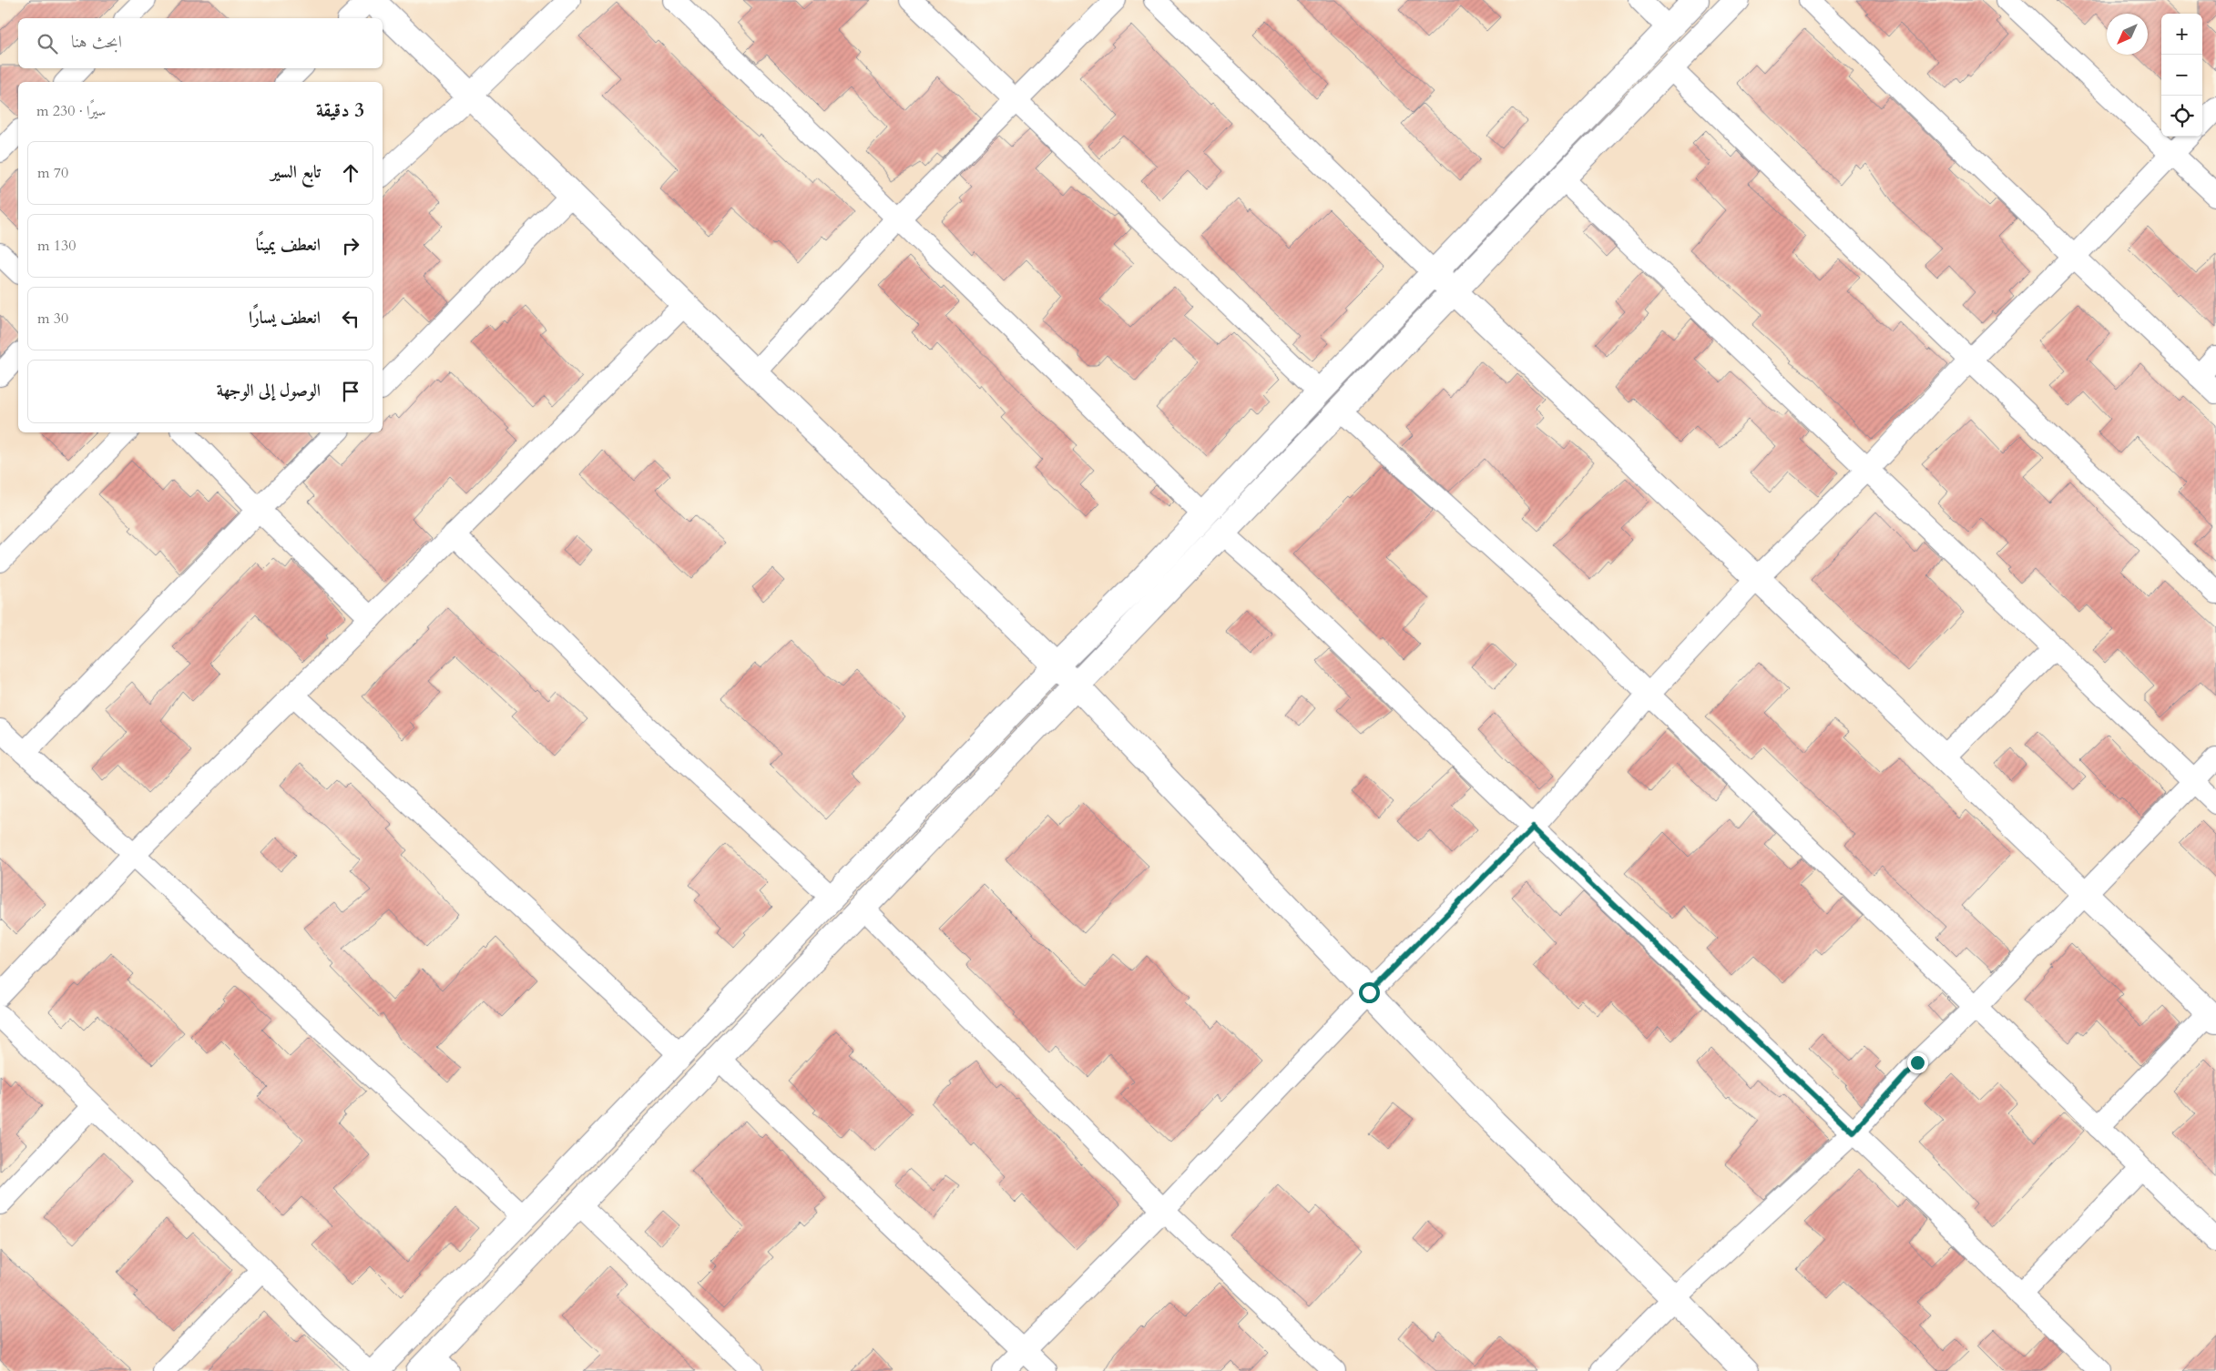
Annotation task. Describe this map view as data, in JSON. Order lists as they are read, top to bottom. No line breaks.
{"north":"bottom left","page":{"map_buttons":["+","−"],"search":"ابحث هنا","heading":["3 دقيقة","سيرًا · 230 m"],"list":[["تابع السير","70 m"],["انعطف يمينًا","130 m"],["انعطف يسارًا","30 m"],"الوصول إلى الوجهة"]}}
